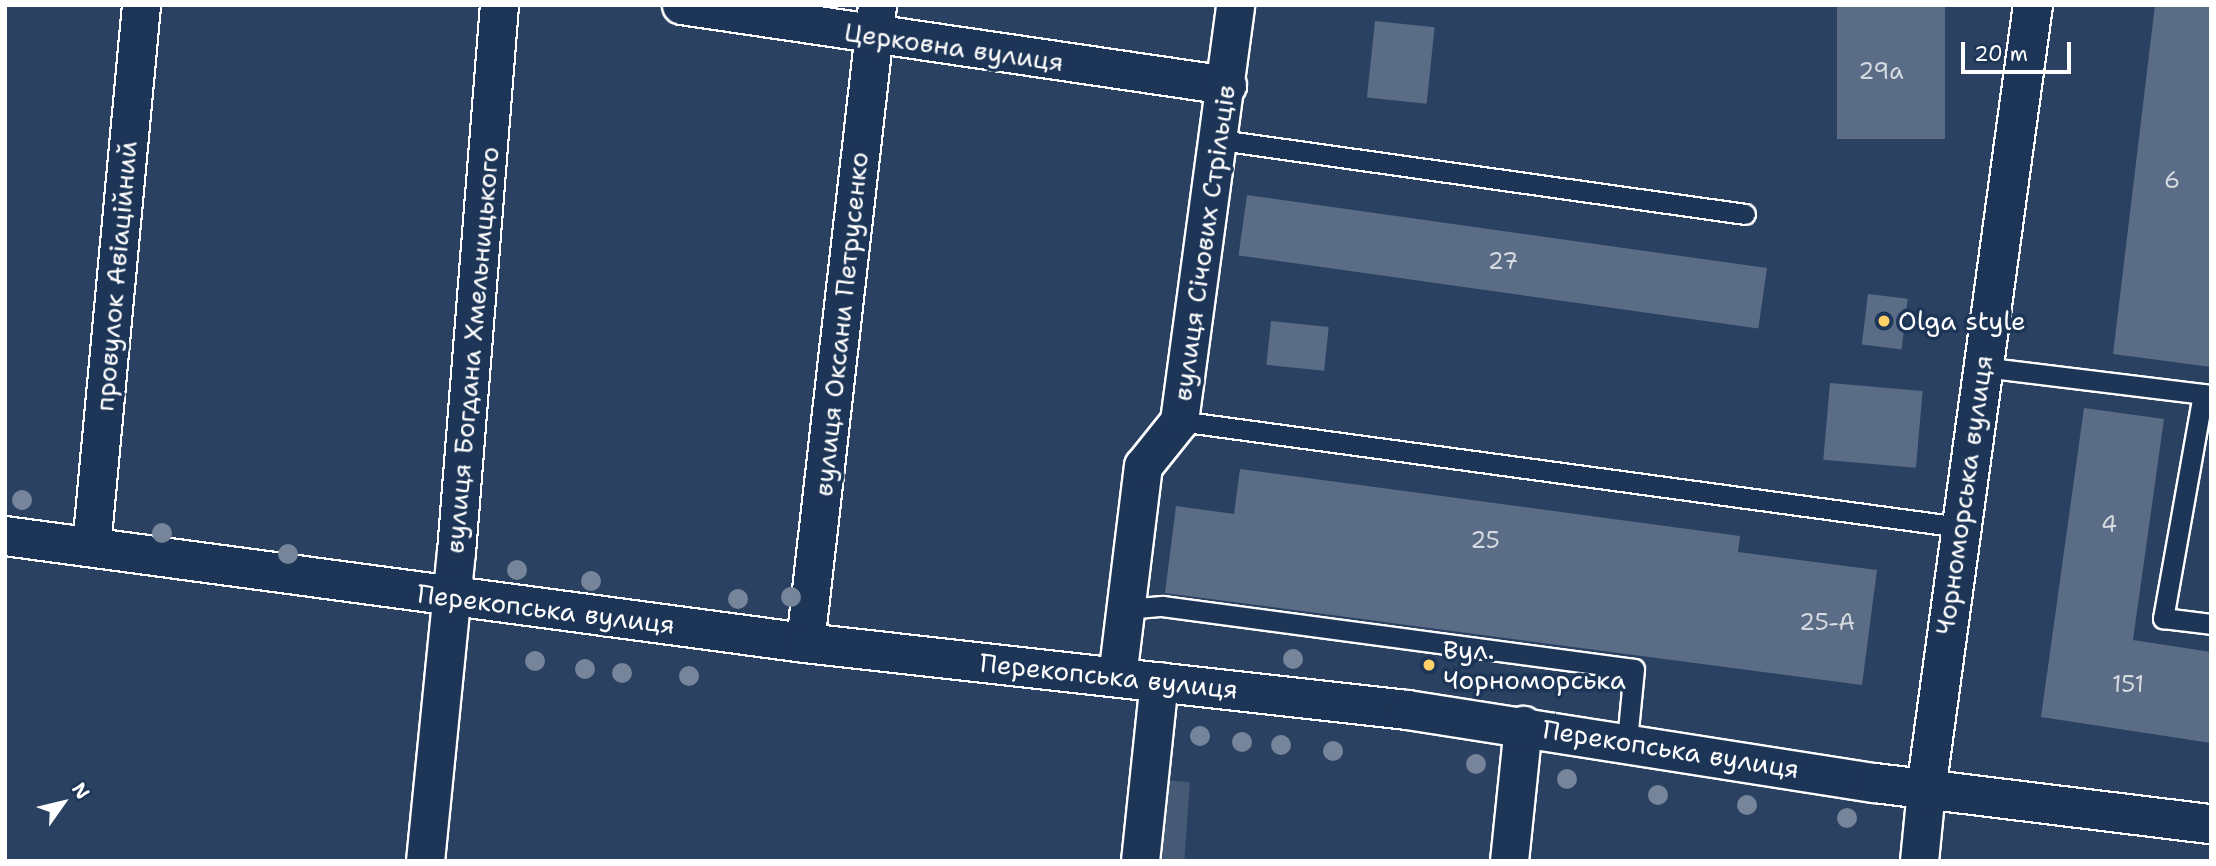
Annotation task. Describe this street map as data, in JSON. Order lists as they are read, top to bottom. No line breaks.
{"streets":{"main road":["Чорноморська вулиця","Перекопська вулиця"],"street":["Церковна вулиця","вулиця Січових Стрільців","провулок Авіаційний","вулиця Оксани Петрусенко","вулиця Богдана Хмельницького"]},"crossings":[["Церковна вулиця","вулиця Січових Стрільців"],["Церковна вулиця","вулиця Оксани Петрусенко"],["вулиця Січових Стрільців","Перекопська вулиця"],["провулок Авіаційний","Перекопська вулиця"],["вулиця Оксани Петрусенко","Перекопська вулиця"],["вулиця Богдана Хмельницького","Перекопська вулиця"],["Чорноморська вулиця","Перекопська вулиця"]],"places":["Olga style","Вул. Чорноморська"],"house_numbers":["29а","6","27","4","25","25-А","151"],"scale_bar":"20 m","north":"top right"}
